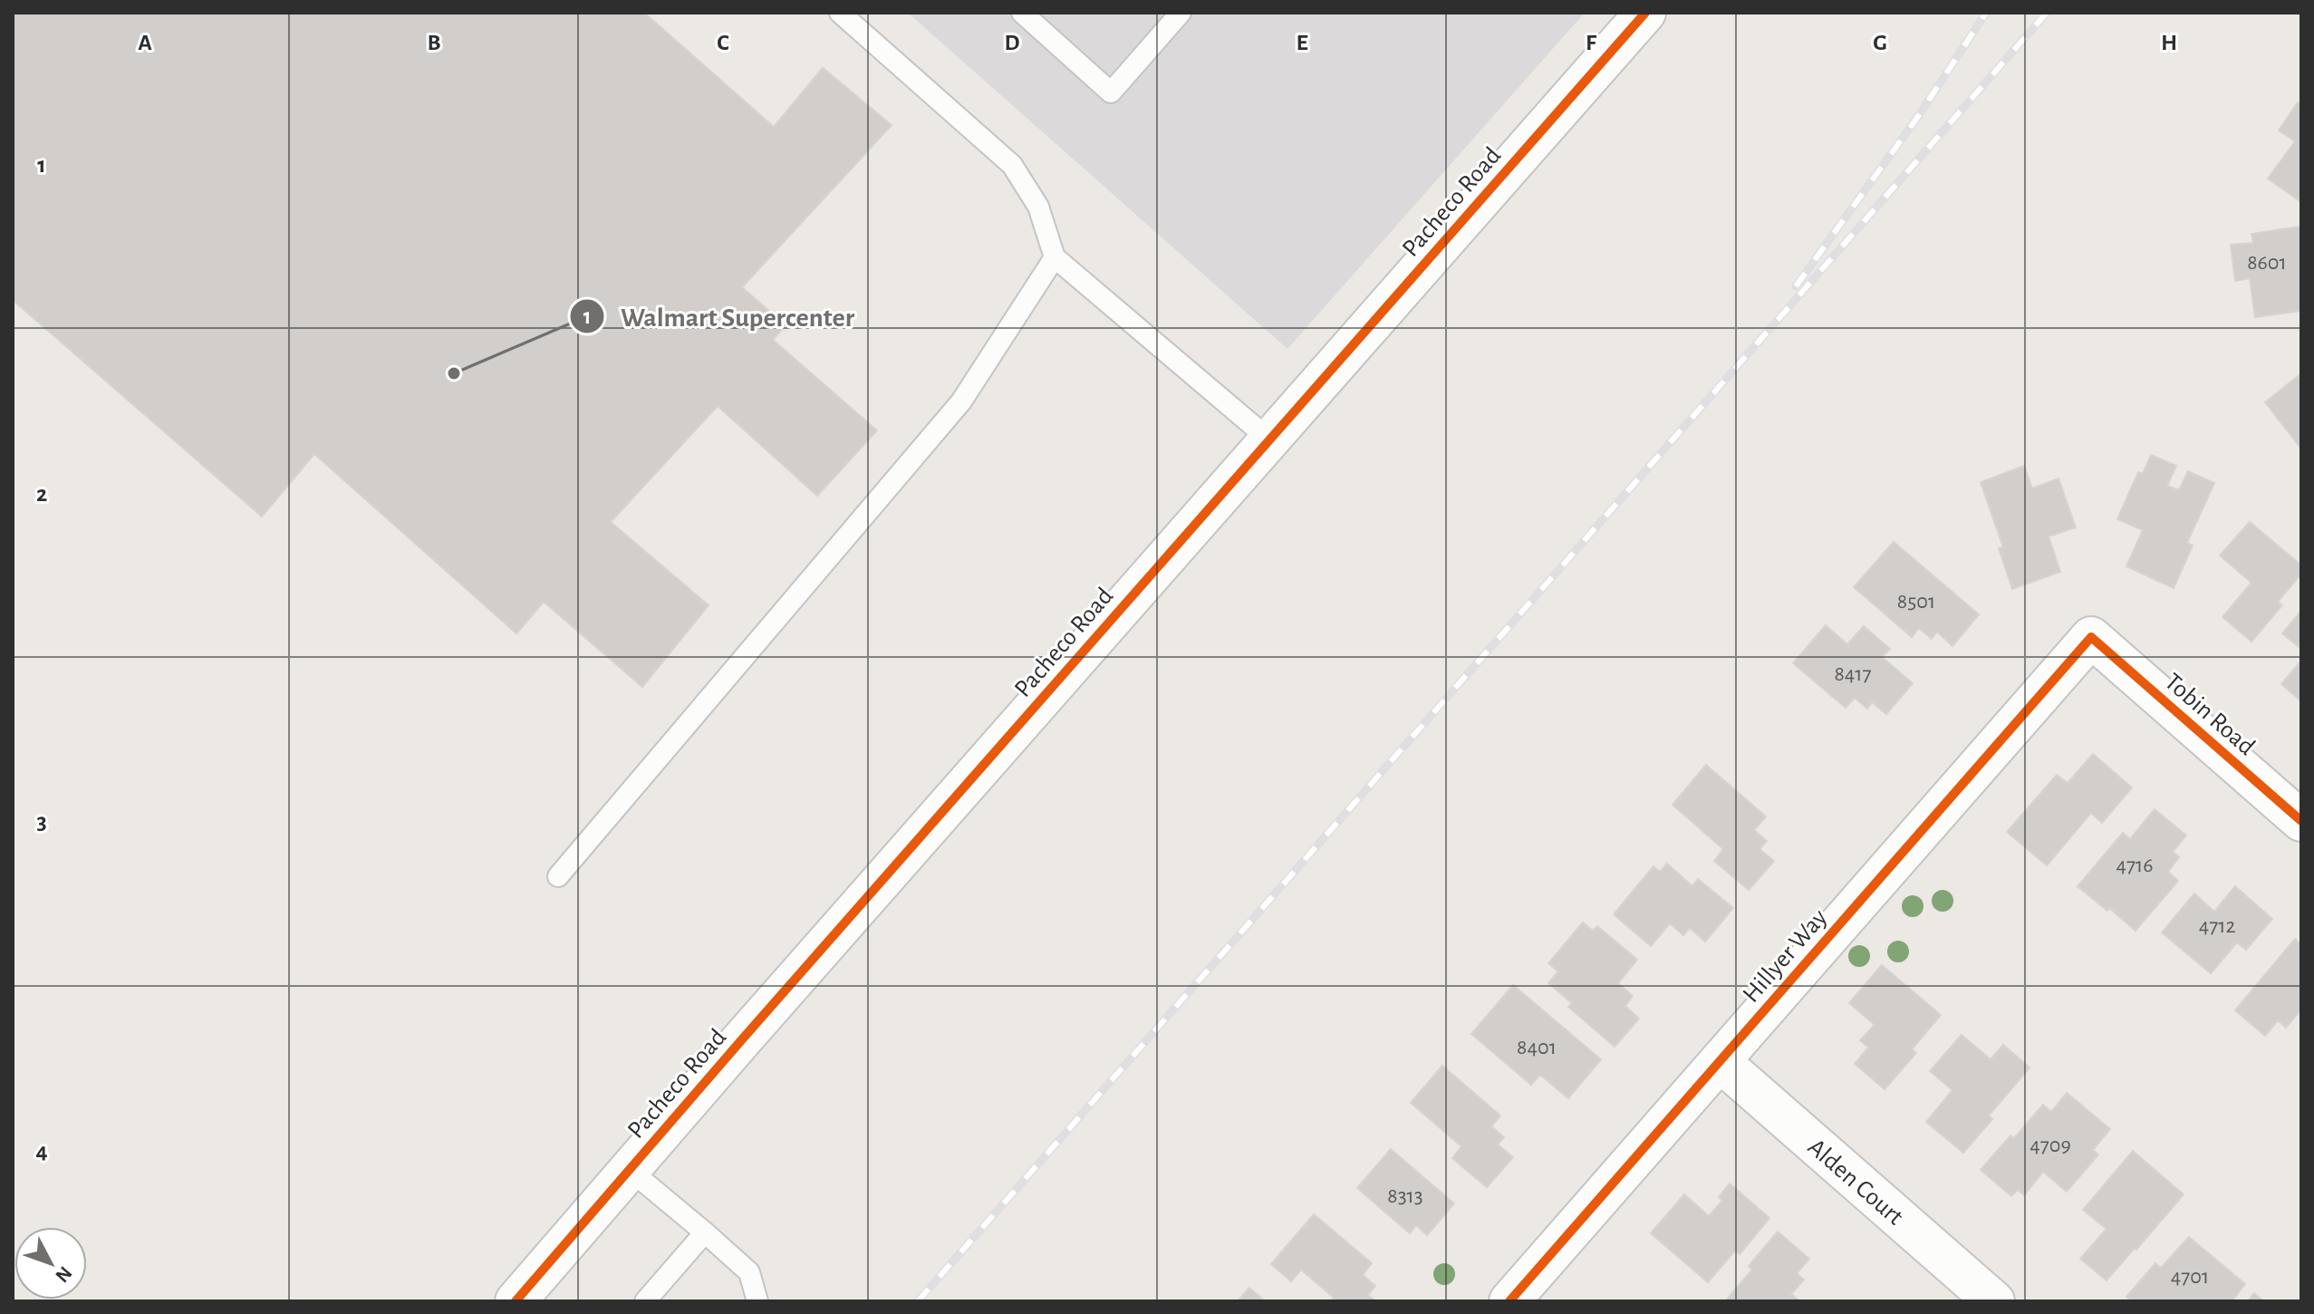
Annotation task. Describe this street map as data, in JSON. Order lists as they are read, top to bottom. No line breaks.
{"streets":{"street":["Pacheco Road","Tobin Road","Hillyer Way","Alden Court"]},"crossings":[["Tobin Road","Hillyer Way"],["Hillyer Way","Alden Court"]],"places":["Walmart Supercenter"],"house_numbers":["8601","8501","8417","4716","4712","8401","4709","8313","4701"],"north":"bottom right","grid":{"columns":["A","B","C","D","E","F","G","H"],"rows":["1","2","3","4"]}}
